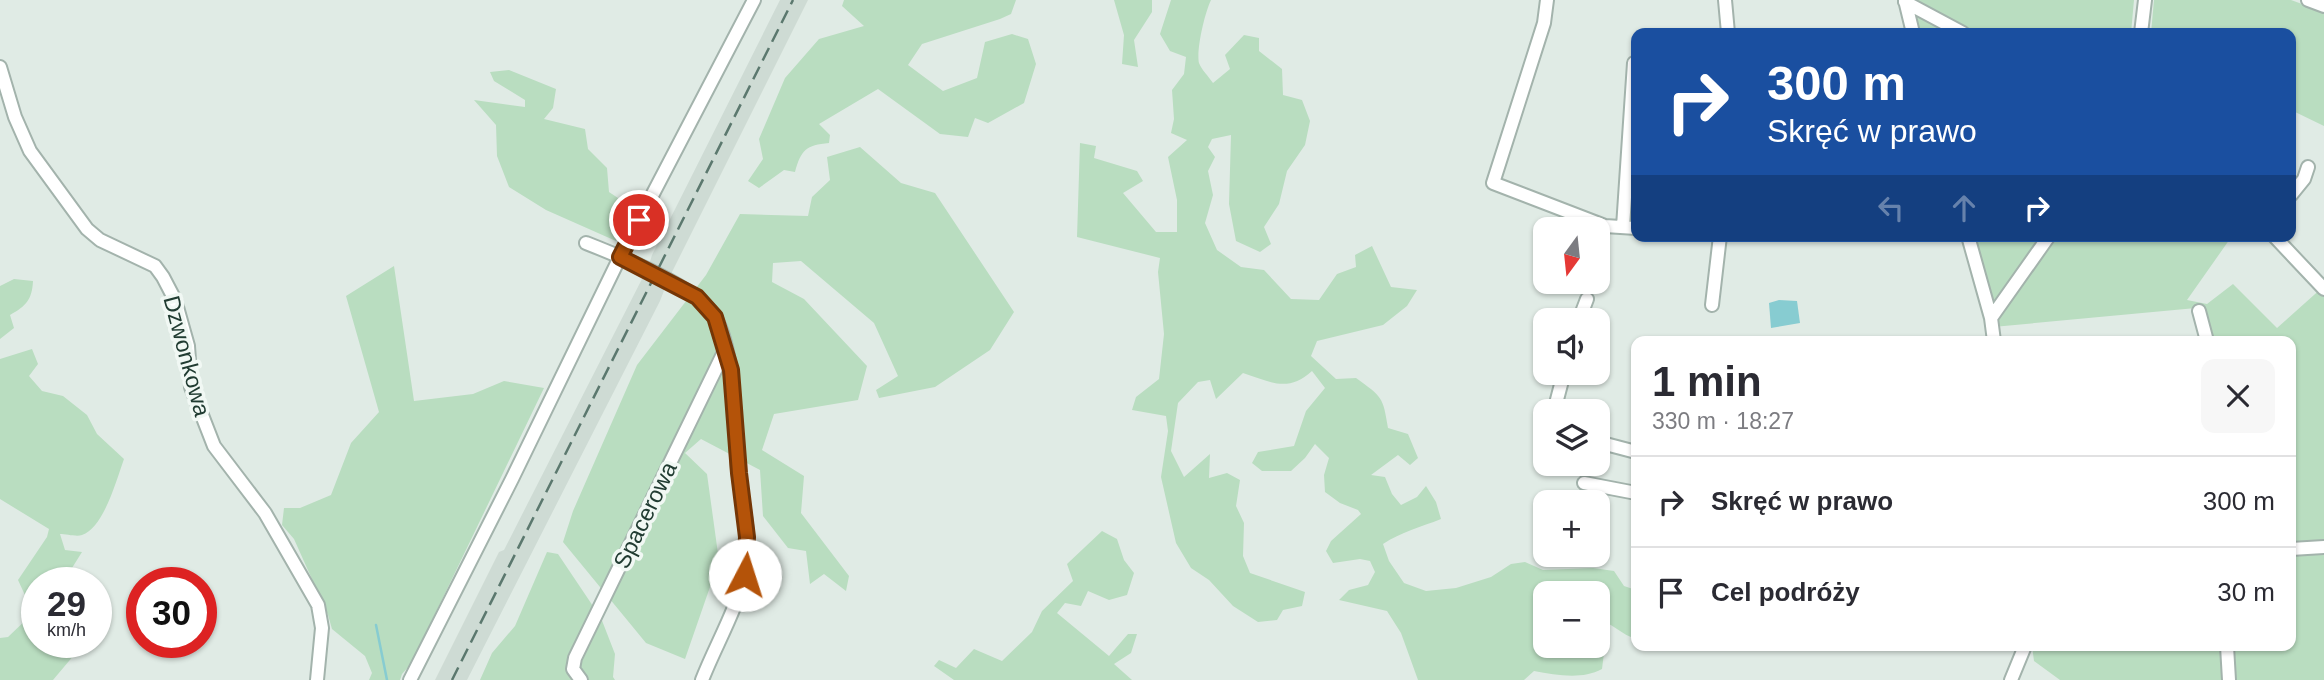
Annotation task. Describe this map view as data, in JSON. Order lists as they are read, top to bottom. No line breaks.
{"streets":{"street":["Dzwonkowa","Spacerowa"]},"north":"bottom","page":{"turn":["300 m","Skręć w prawo"],"map_buttons":["+","−"],"heading":["1 min","330 m · 18:27"],"list":[{"name":"Skręć w prawo","value":"300 m"},{"name":"Cel podróży","value":"30 m"}],"speed":"29 km/h","limit":"30"}}
